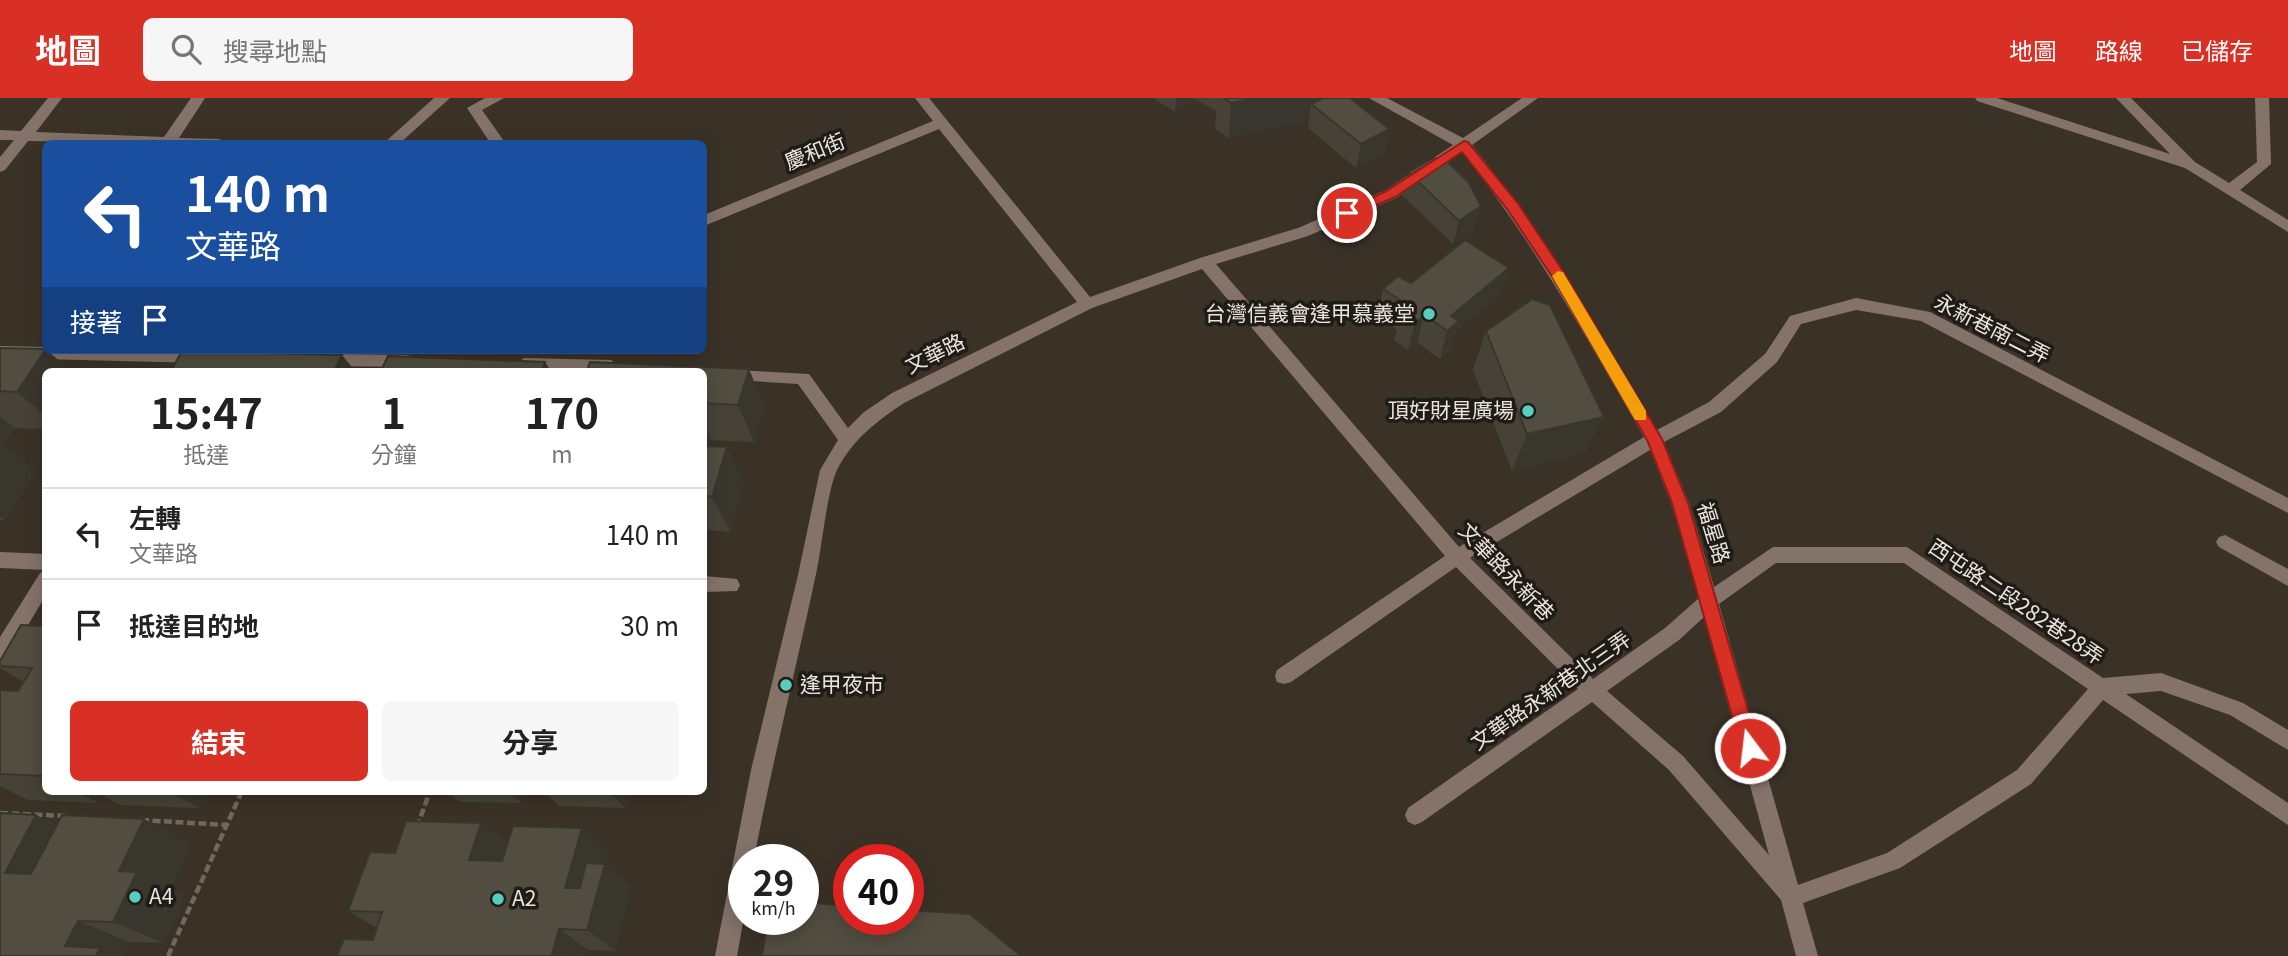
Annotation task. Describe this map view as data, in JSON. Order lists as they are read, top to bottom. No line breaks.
{"streets":{"street":["慶和街","永新巷南二弄","文華路","福星路","文華路永新巷","西屯路二段282巷28弄","文華路永新巷北三弄"]},"crossings":[["永新巷南二弄","福星路"],["永新巷南二弄","文華路永新巷"],["文華路","福星路"],["文華路","文華路永新巷"],["福星路","文華路永新巷"],["福星路","西屯路二段282巷28弄"],["福星路","文華路永新巷北三弄"],["文華路永新巷","西屯路二段282巷28弄"],["文華路永新巷","文華路永新巷北三弄"],["西屯路二段282巷28弄","文華路永新巷北三弄"]],"places":["台灣信義會逢甲慕義堂","頂好財星廣場","逢甲夜市","A4","A2"],"page":{"header":"地圖","search":"搜尋地點","nav":["地圖","路線","已儲存"],"turn":["140 m","文華路"],"then":"接著","eta":["15:47","抵達","1","分鐘","170","m"],"list":[{"name":"左轉","note":"文華路","value":"140 m"},{"name":"抵達目的地","value":"30 m"}],"buttons":["結束","分享"],"speed":"29 km/h","limit":"40"}}
